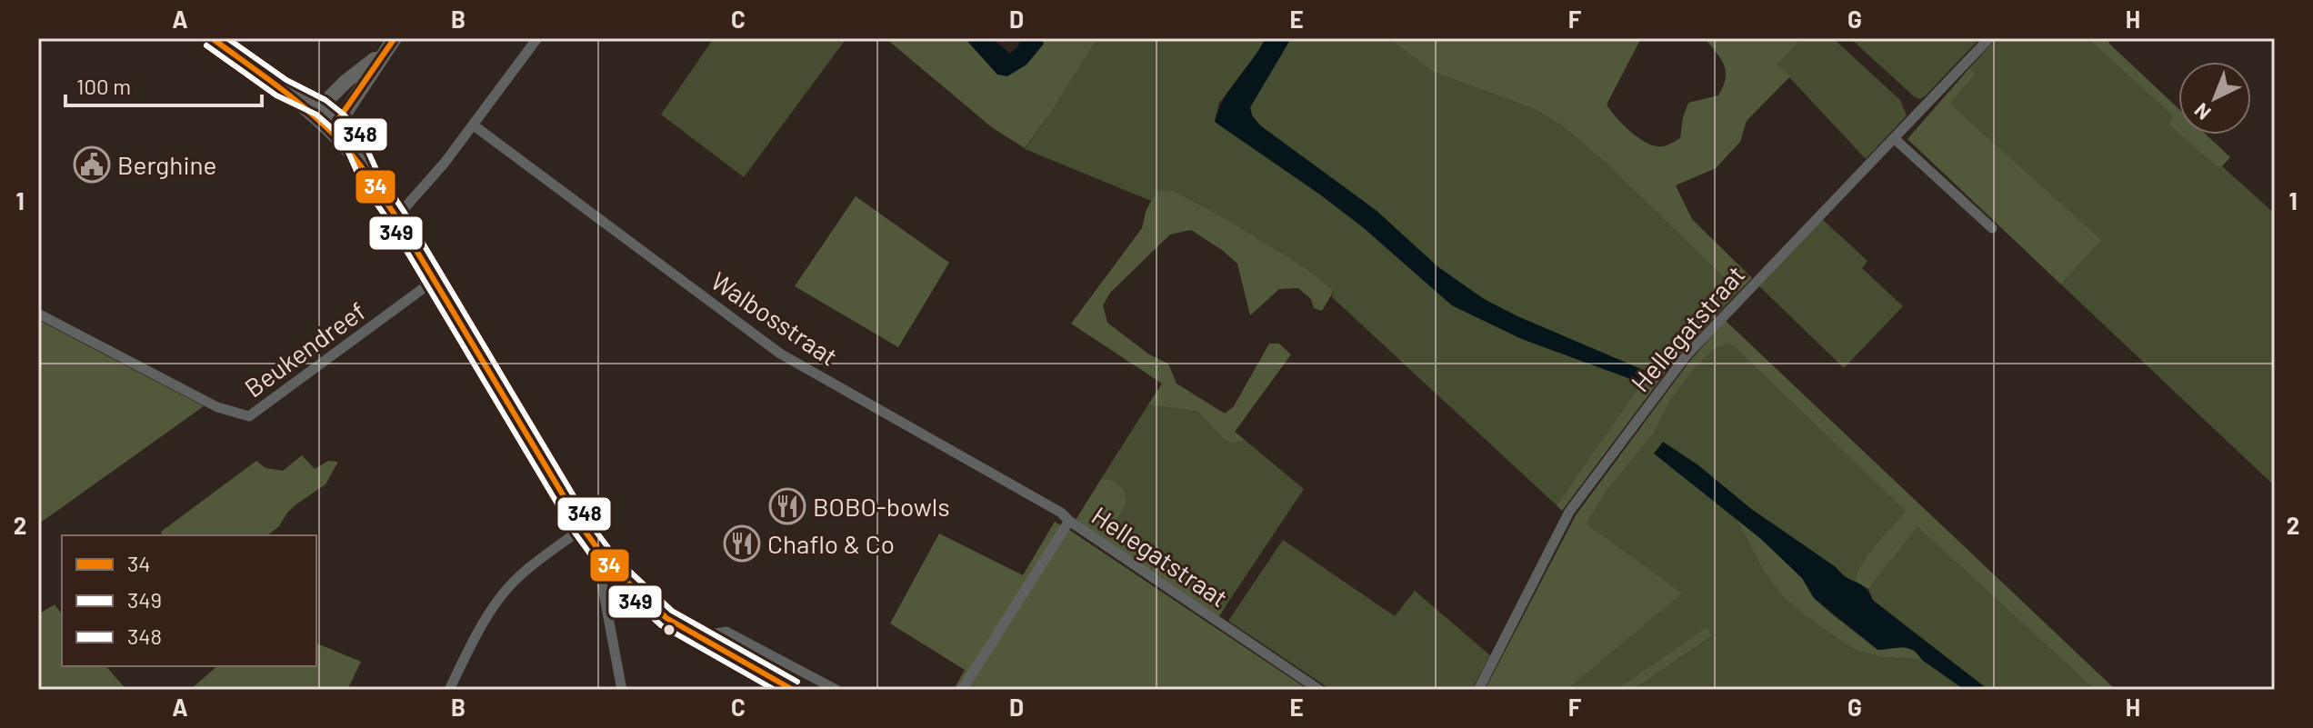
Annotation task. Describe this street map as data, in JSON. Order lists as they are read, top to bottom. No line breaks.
{"streets":{"street":["Walbosstraat","Hellegatstraat","Beukendreef"]},"crossings":[["Walbosstraat","Hellegatstraat"]],"places":{"public building":["Berghine"],"restaurant":["BOBO-bowls","Chaflo & Co"]},"lines":["transit line 34","transit line 348","transit line 349"],"legend":["34","349","348"],"scale_bar":"100 m","north":"bottom left","grid":{"columns":["A","B","C","D","E","F","G","H"],"rows":["1","2"]}}
